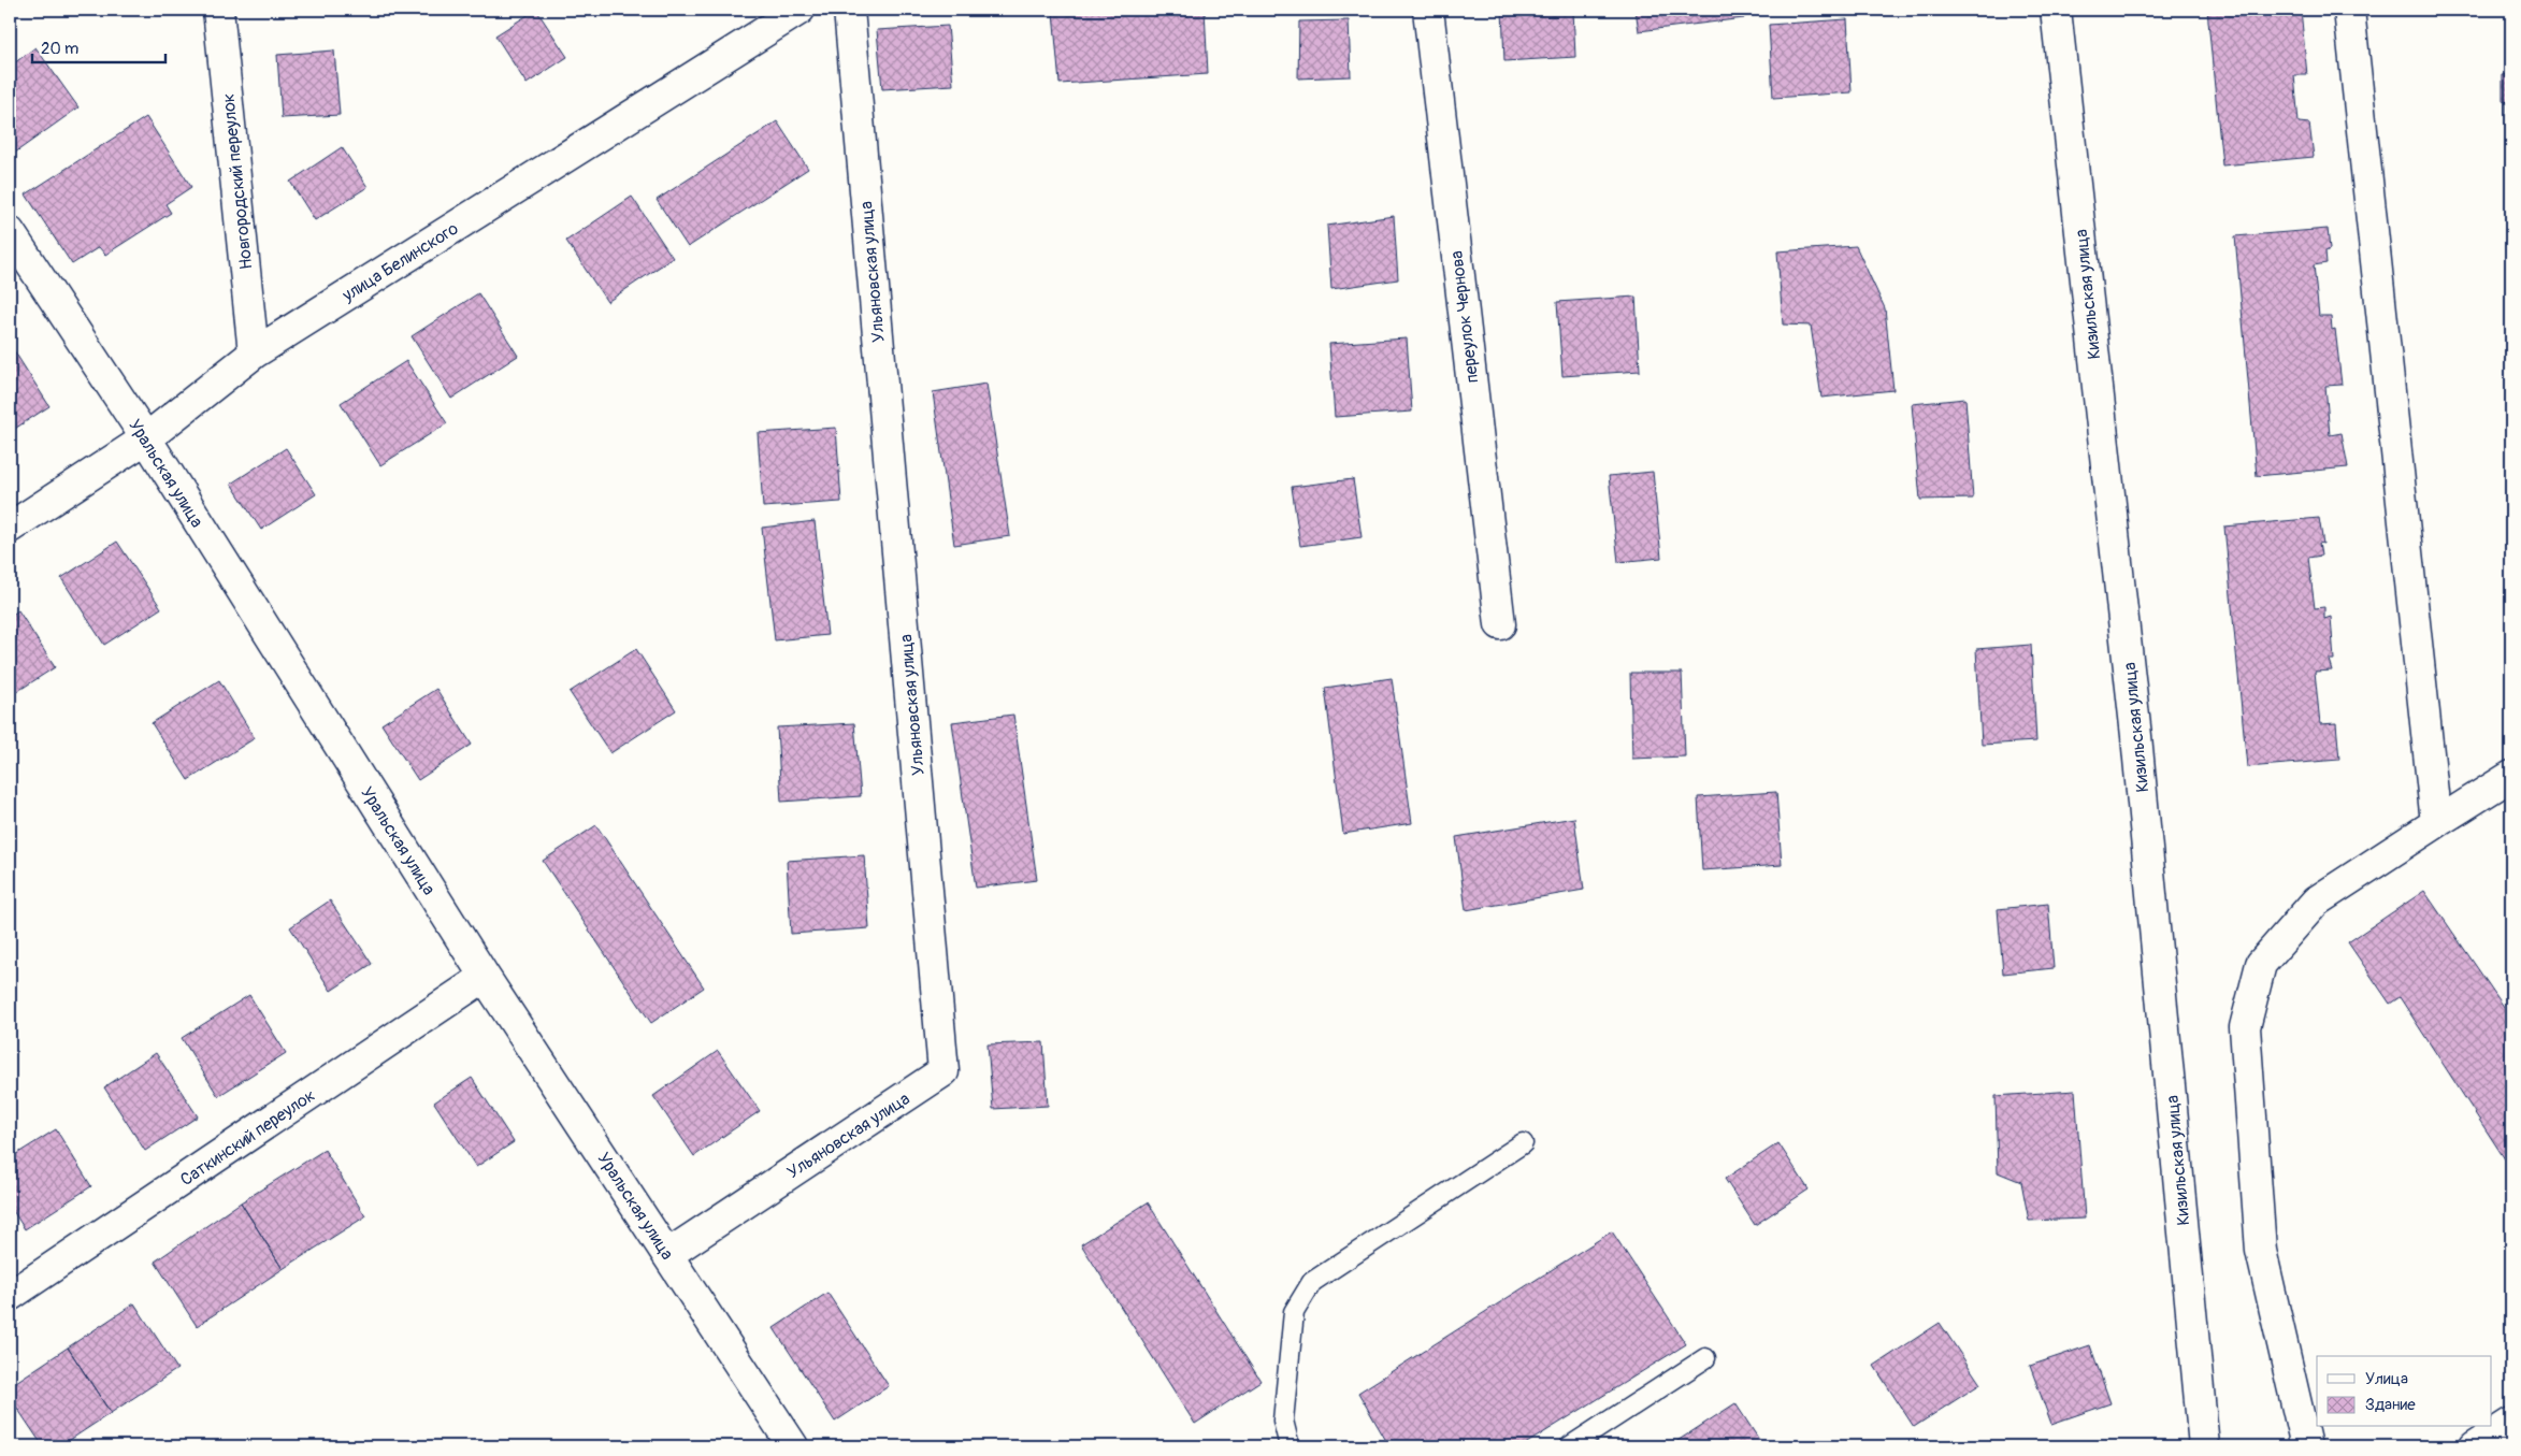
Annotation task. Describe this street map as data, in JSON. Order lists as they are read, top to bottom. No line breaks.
{"streets":{"street":["Новгородский переулок","улица Белинского","Ульяновская улица","Кизильская улица","переулок Чернова","Уральская улица","Саткинский переулок"]},"crossings":[["Новгородский переулок","улица Белинского"],["улица Белинского","Уральская улица"],["Ульяновская улица","Уральская улица"],["Уральская улица","Саткинский переулок"]],"legend":["Улица","Здание"],"scale_bar":"20 m"}
